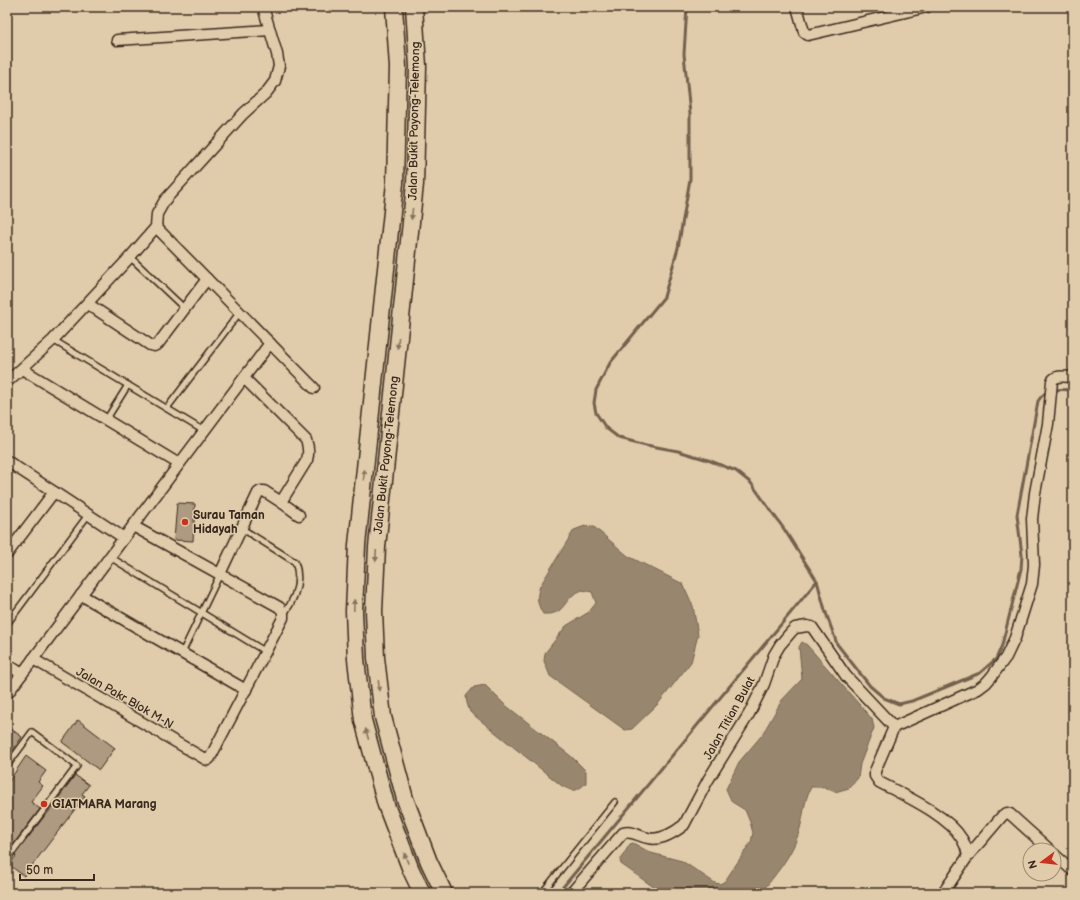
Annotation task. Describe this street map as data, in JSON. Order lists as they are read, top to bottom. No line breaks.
{"streets":{"highway":["Jalan Bukit Payong-Telemong"],"street":["Jalan Pakr Blok M-N","Jalan Titian Bulat"]},"places":["Surau Taman Hidayah","GIATMARA Marang"],"scale_bar":"50 m","north":"left"}
